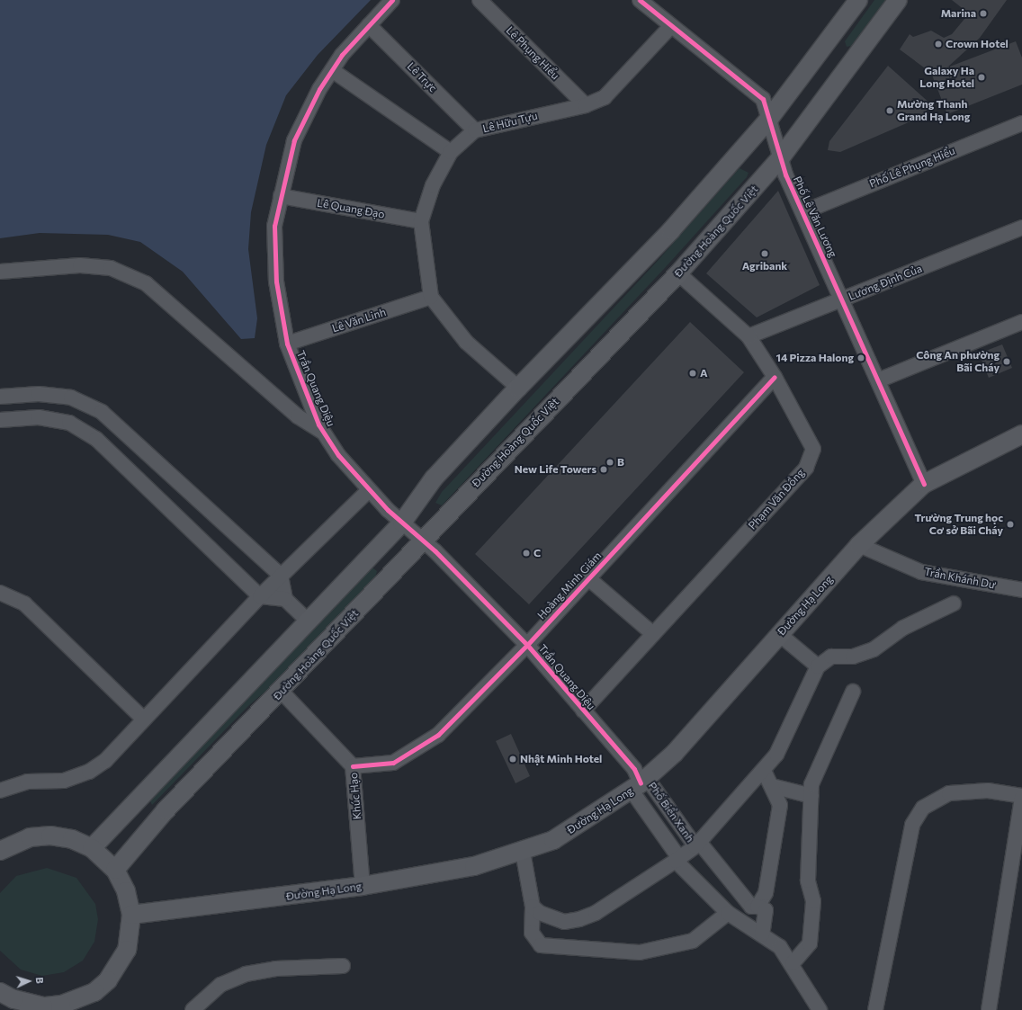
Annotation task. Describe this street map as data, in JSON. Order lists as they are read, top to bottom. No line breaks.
{"streets":{"main road":["Đường Hoàng Quốc Việt","Đường Hạ Long"],"street":["Lê Phụng Hiểu","Lê Trực","Lê Hữu Tựu","Phố Lê Phụng Hiểu","Lê Quang Đạo","Phố Lê Văn Lương","Lương Định Của","Lê Văn Linh","Trần Quang Diệu","Phạm Văn Đồng","Trần Khánh Dư","Hoàng Minh Giám","Khúc Hạo","Phố Biển Xanh"]},"crossings":[["Lê Phụng Hiểu","Lê Hữu Tựu"],["Lê Trực","Lê Hữu Tựu"],["Lê Trực","Trần Quang Diệu"],["Lê Hữu Tựu","Lê Quang Đạo"],["Lê Hữu Tựu","Phố Lê Văn Lương"],["Lê Hữu Tựu","Lê Văn Linh"],["Phố Lê Phụng Hiểu","Phố Lê Văn Lương"],["Lê Quang Đạo","Trần Quang Diệu"],["Phố Lê Văn Lương","Đường Hoàng Quốc Việt"],["Phố Lê Văn Lương","Lương Định Của"],["Phố Lê Văn Lương","Đường Hạ Long"],["Đường Hoàng Quốc Việt","Trần Quang Diệu"],["Đường Hoàng Quốc Việt","Phạm Văn Đồng"],["Đường Hoàng Quốc Việt","Khúc Hạo"],["Lương Định Của","Phạm Văn Đồng"],["Lê Văn Linh","Trần Quang Diệu"],["Trần Quang Diệu","Phạm Văn Đồng"],["Trần Quang Diệu","Hoàng Minh Giám"],["Trần Quang Diệu","Đường Hạ Long"],["Trần Quang Diệu","Phố Biển Xanh"],["Phạm Văn Đồng","Hoàng Minh Giám"],["Trần Khánh Dư","Đường Hạ Long"],["Hoàng Minh Giám","Khúc Hạo"],["Đường Hạ Long","Khúc Hạo"],["Đường Hạ Long","Phố Biển Xanh"]],"places":["Marina","Crown Hotel","Galaxy Ha Long Hotel","Mường Thanh Grand Hạ Long","Agribank","14 Pizza Halong","Công An phường Bãi Cháy","A","B","New Life Towers","Trường Trung học Cơ sở Bãi Cháy","C","Nhật Minh Hotel"],"north":"right"}
